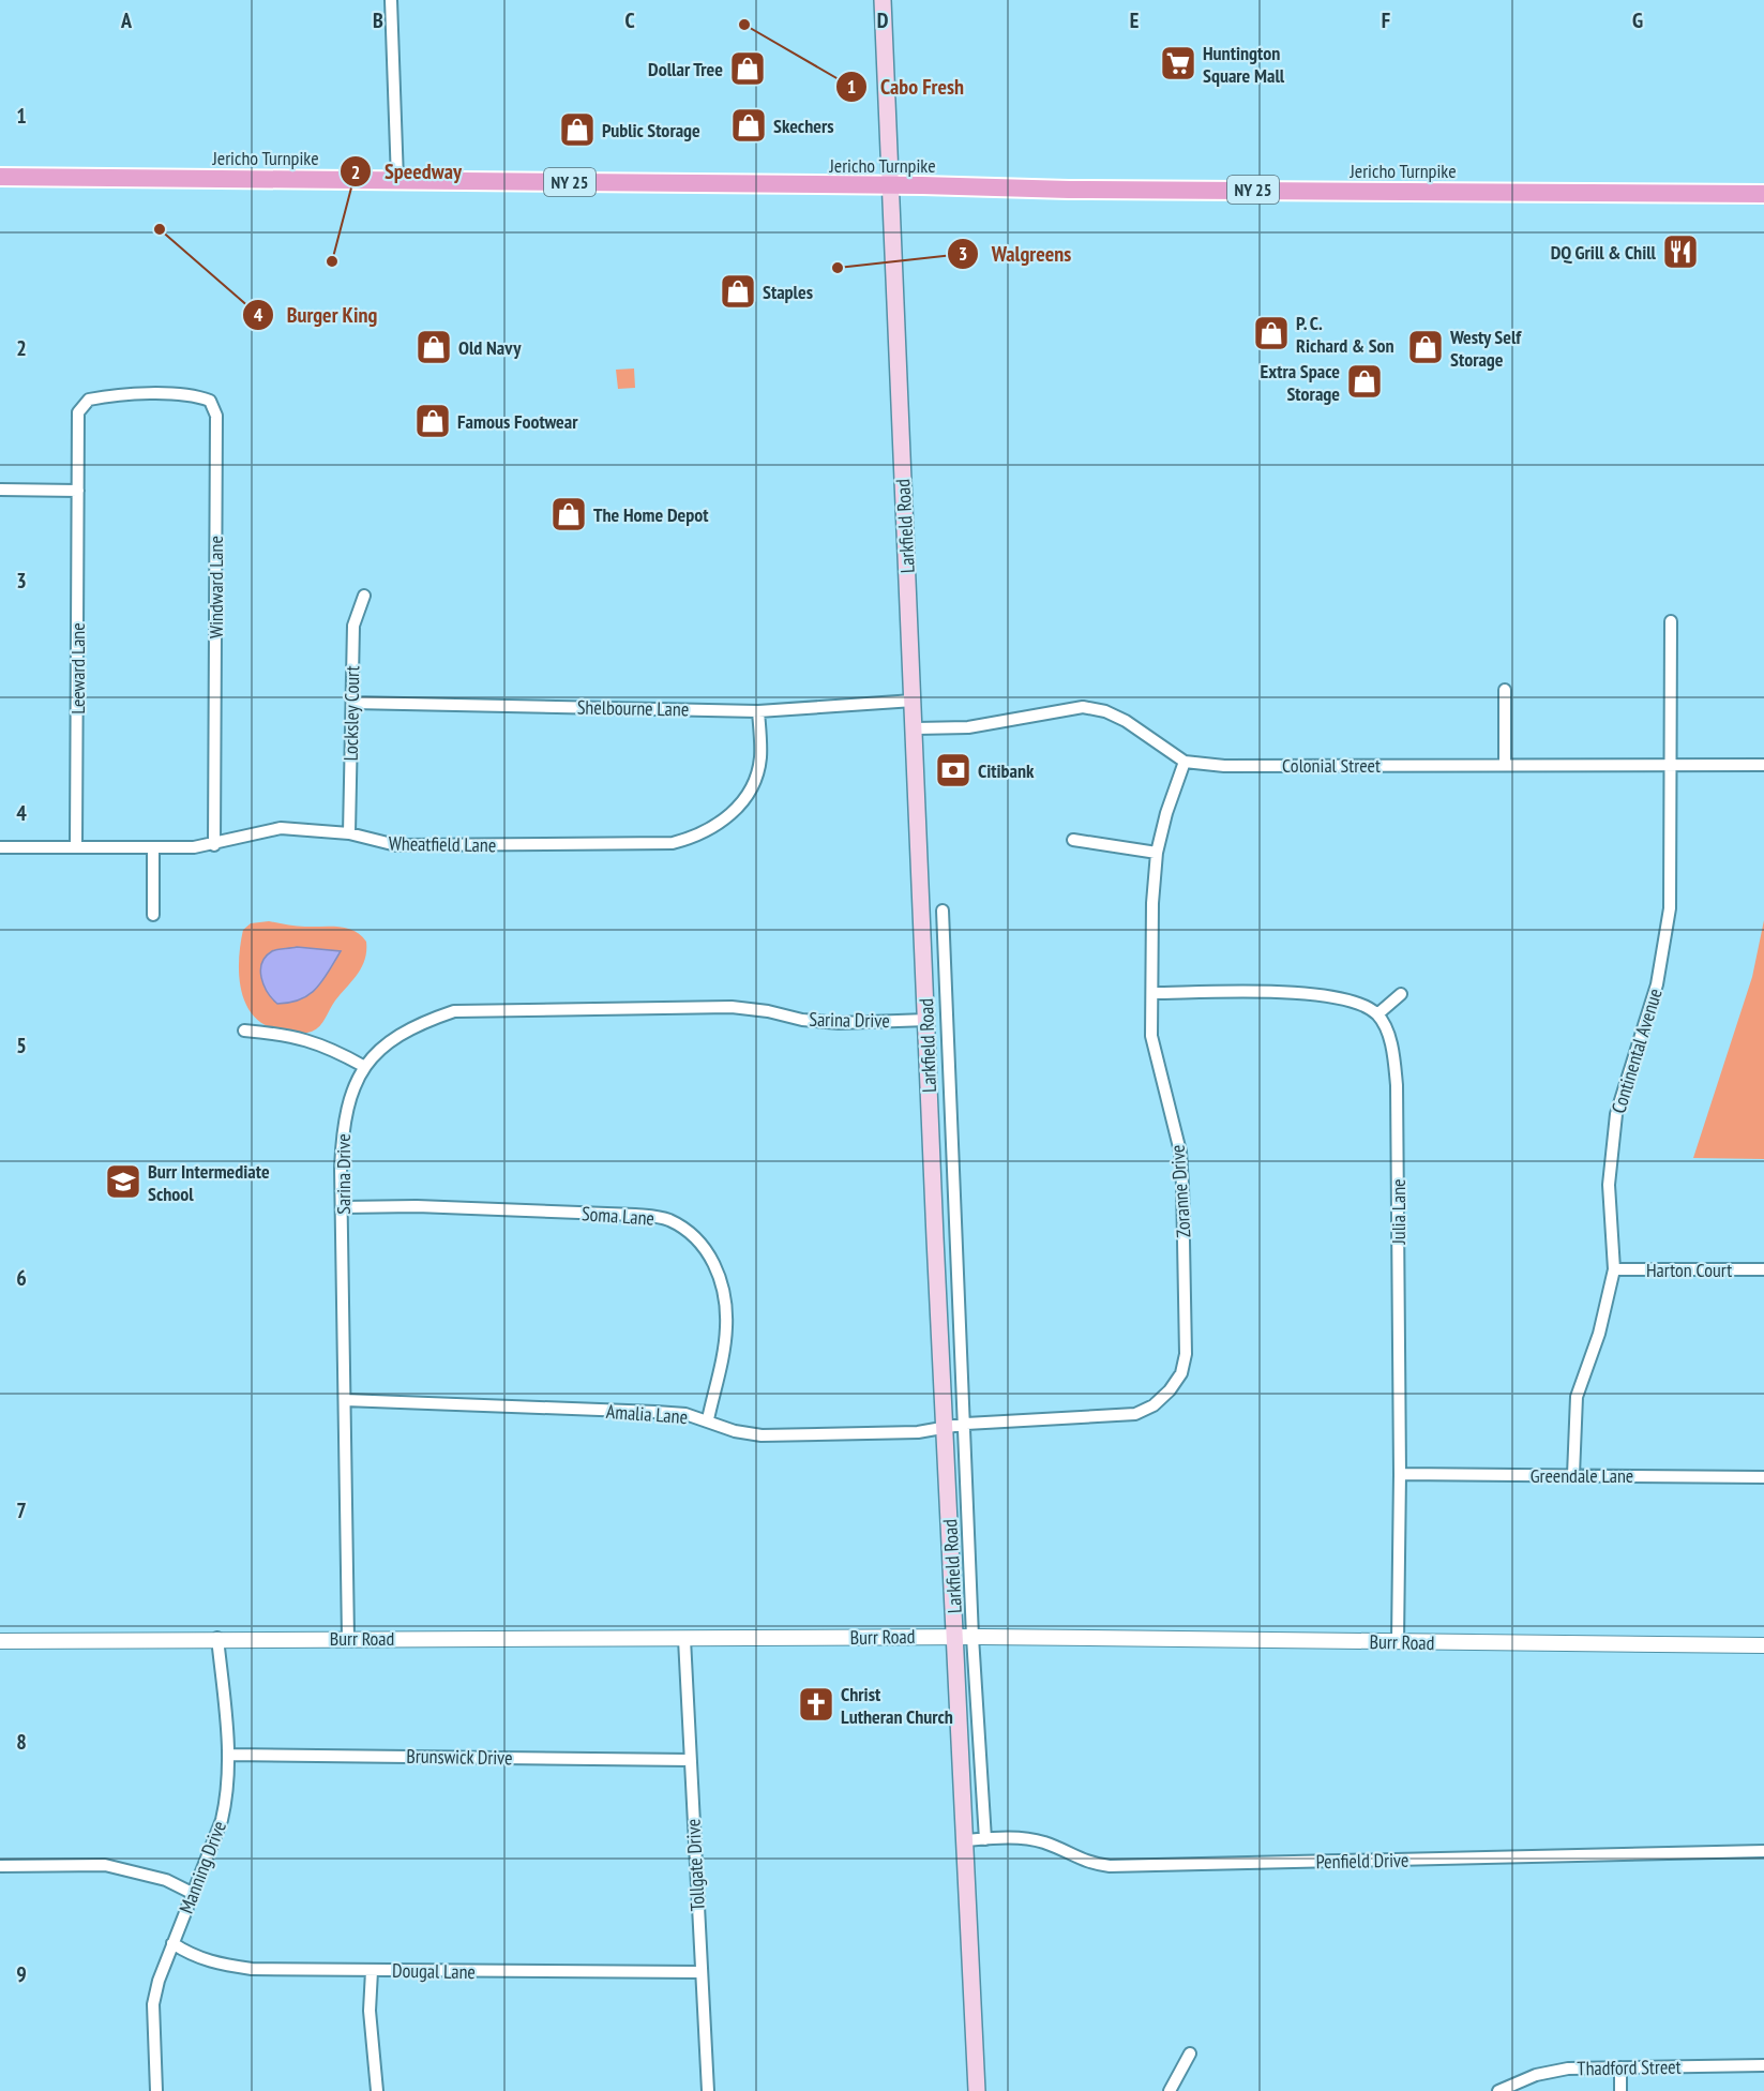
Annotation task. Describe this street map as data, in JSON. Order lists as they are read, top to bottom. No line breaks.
{"streets":{"main road":["Jericho Turnpike","NY 25","Larkfield Road"],"street":["Windward Lane","Leeward Lane","Shelbourne Lane","Locksley Court","Colonial Street","Wheatfield Lane","Sarina Drive","Continental Avenue","Zoranne Drive","Julia Lane","Soma Lane","Harton Court","Amalia Lane","Greendale Lane","Burr Road","Brunswick Drive","Penfield Drive","Tollgate Drive","Manning Drive","Dougal Lane","Thadford Street"]},"crossings":[["Jericho Turnpike","Larkfield Road"],["Larkfield Road","Shelbourne Lane"],["Larkfield Road","Colonial Street"],["Larkfield Road","Sarina Drive"],["Larkfield Road","Zoranne Drive"],["Larkfield Road","Amalia Lane"],["Larkfield Road","Burr Road"],["Larkfield Road","Penfield Drive"],["Windward Lane","Leeward Lane"],["Windward Lane","Wheatfield Lane"],["Leeward Lane","Wheatfield Lane"],["Shelbourne Lane","Locksley Court"],["Shelbourne Lane","Wheatfield Lane"],["Locksley Court","Wheatfield Lane"],["Colonial Street","Continental Avenue"],["Colonial Street","Zoranne Drive"],["Sarina Drive","Soma Lane"],["Sarina Drive","Amalia Lane"],["Sarina Drive","Burr Road"],["Continental Avenue","Harton Court"],["Continental Avenue","Greendale Lane"],["Zoranne Drive","Amalia Lane"],["Julia Lane","Greendale Lane"],["Julia Lane","Burr Road"],["Soma Lane","Amalia Lane"],["Burr Road","Tollgate Drive"],["Burr Road","Manning Drive"],["Brunswick Drive","Tollgate Drive"],["Brunswick Drive","Manning Drive"],["Tollgate Drive","Dougal Lane"],["Manning Drive","Dougal Lane"]],"places":{"other":["Cabo Fresh","Burger King","Speedway","Walgreens"],"supermarket":["Huntington Square Mall"],"shop":["Dollar Tree","Skechers","Public Storage","Staples","P. C. Richard & Son","Old Navy","Westy Self Storage","Extra Space Storage","Famous Footwear","The Home Depot"],"restaurant":["DQ Grill & Chill"],"bank":["Citibank"],"school or university":["Burr Intermediate School"],"church":["Christ Lutheran Church"]},"grid":{"columns":["A","B","C","D","E","F","G"],"rows":["1","2","3","4","5","6","7","8","9"]}}
